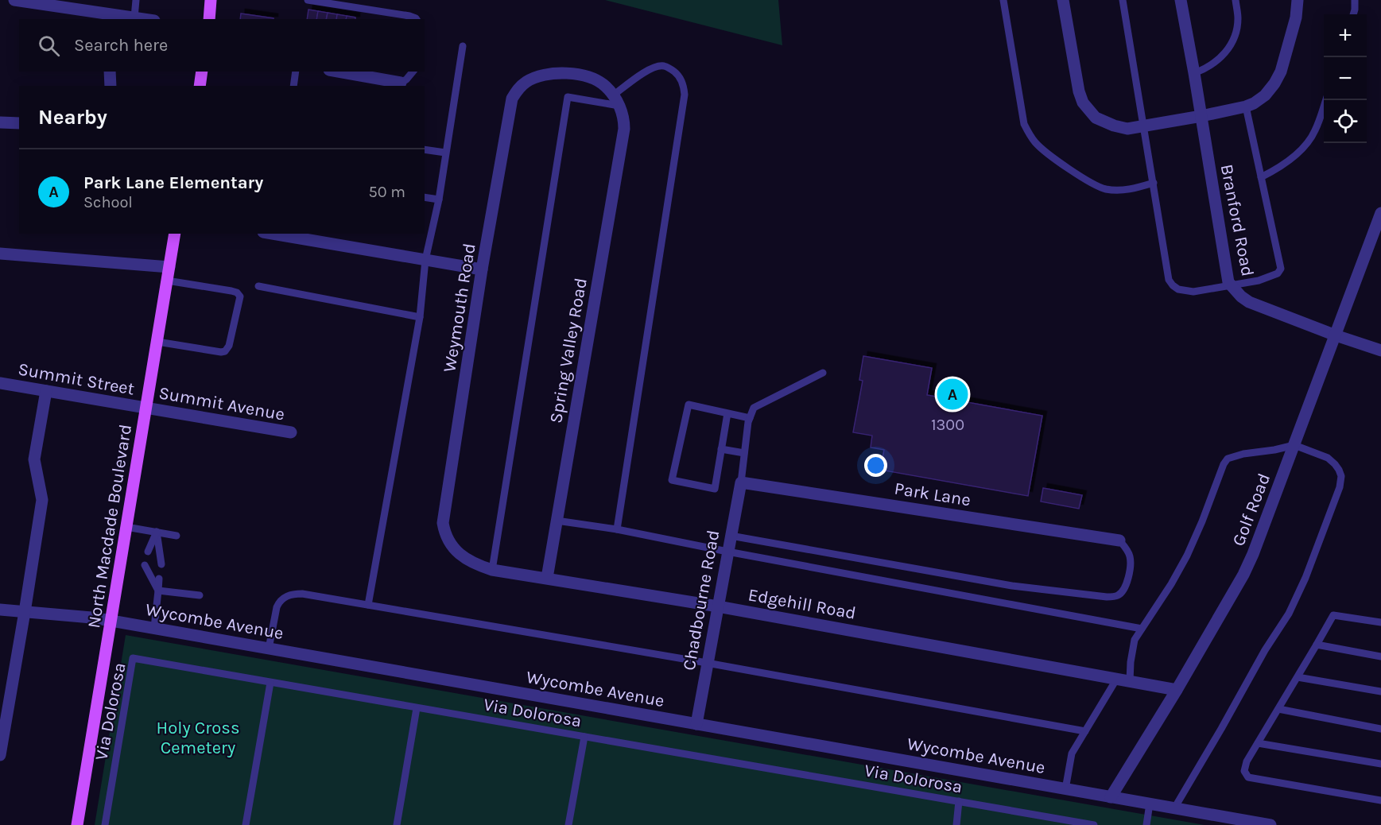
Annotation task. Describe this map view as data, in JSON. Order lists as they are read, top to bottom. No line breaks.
{"streets":{"main road":["North Macdade Boulevard"],"street":["Branford Road","Weymouth Road","Spring Valley Road","Summit Street","Summit Avenue","Park Lane","Golf Road","Chadbourne Road","Edgehill Road","Wycombe Avenue"],"lane":["Via Dolorosa"]},"crossings":[["Branford Road","Golf Road"],["Weymouth Road","Spring Valley Road"],["Weymouth Road","Edgehill Road"],["Spring Valley Road","Edgehill Road"],["Summit Street","Summit Avenue"],["Summit Street","North Macdade Boulevard"],["Summit Avenue","North Macdade Boulevard"],["Park Lane","Chadbourne Road"],["Golf Road","Edgehill Road"],["Golf Road","Wycombe Avenue"],["North Macdade Boulevard","Wycombe Avenue"],["Chadbourne Road","Edgehill Road"],["Chadbourne Road","Wycombe Avenue"]],"parks":["Holy Cross Cemetery"],"house_numbers":["1300"],"page":{"map_buttons":["+","−"],"search":"Search here","heading":"Nearby","list":[{"mark":"A","name":"Park Lane Elementary","note":"School","value":"50 m"}],"pins":"A"}}
